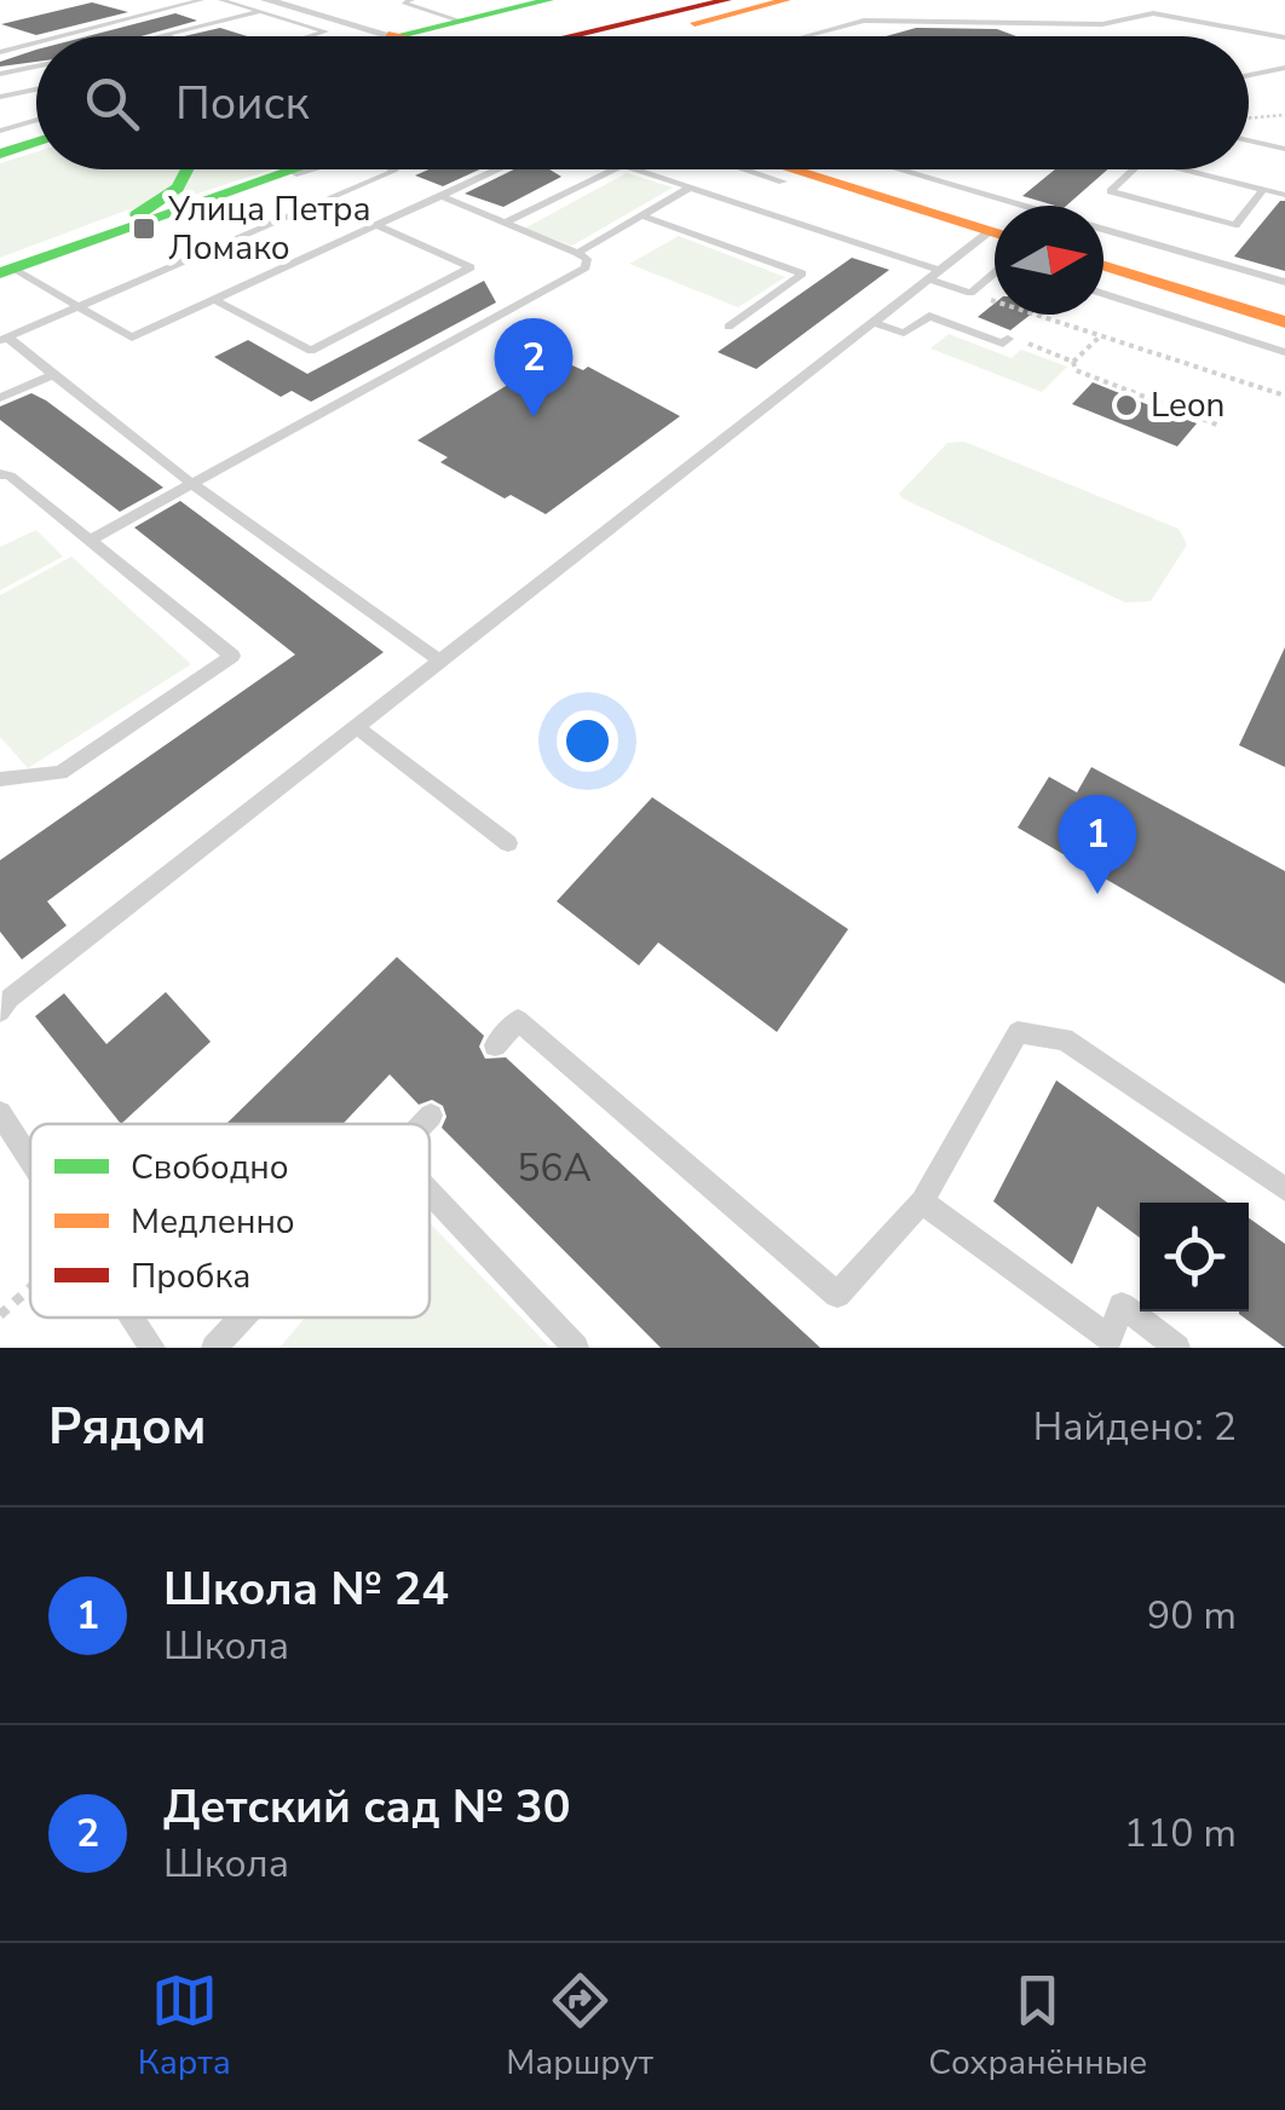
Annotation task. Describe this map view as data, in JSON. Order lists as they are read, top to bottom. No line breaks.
{"places":{"transit":["Улица Петра Ломако"],"other":["Leon"]},"house_numbers":["56А"],"legend":["Свободно","Медленно","Пробка"],"north":"right","page":{"search":"Поиск","pins":["2","1"],"heading":["Рядом","Найдено: 2"],"list":[{"mark":"1","name":"Школа № 24","note":"Школа","value":"90 m"},{"mark":"2","name":"Детский сад № 30","note":"Школа","value":"110 m"}],"nav":["Карта","Маршрут","Сохранённые"]}}
